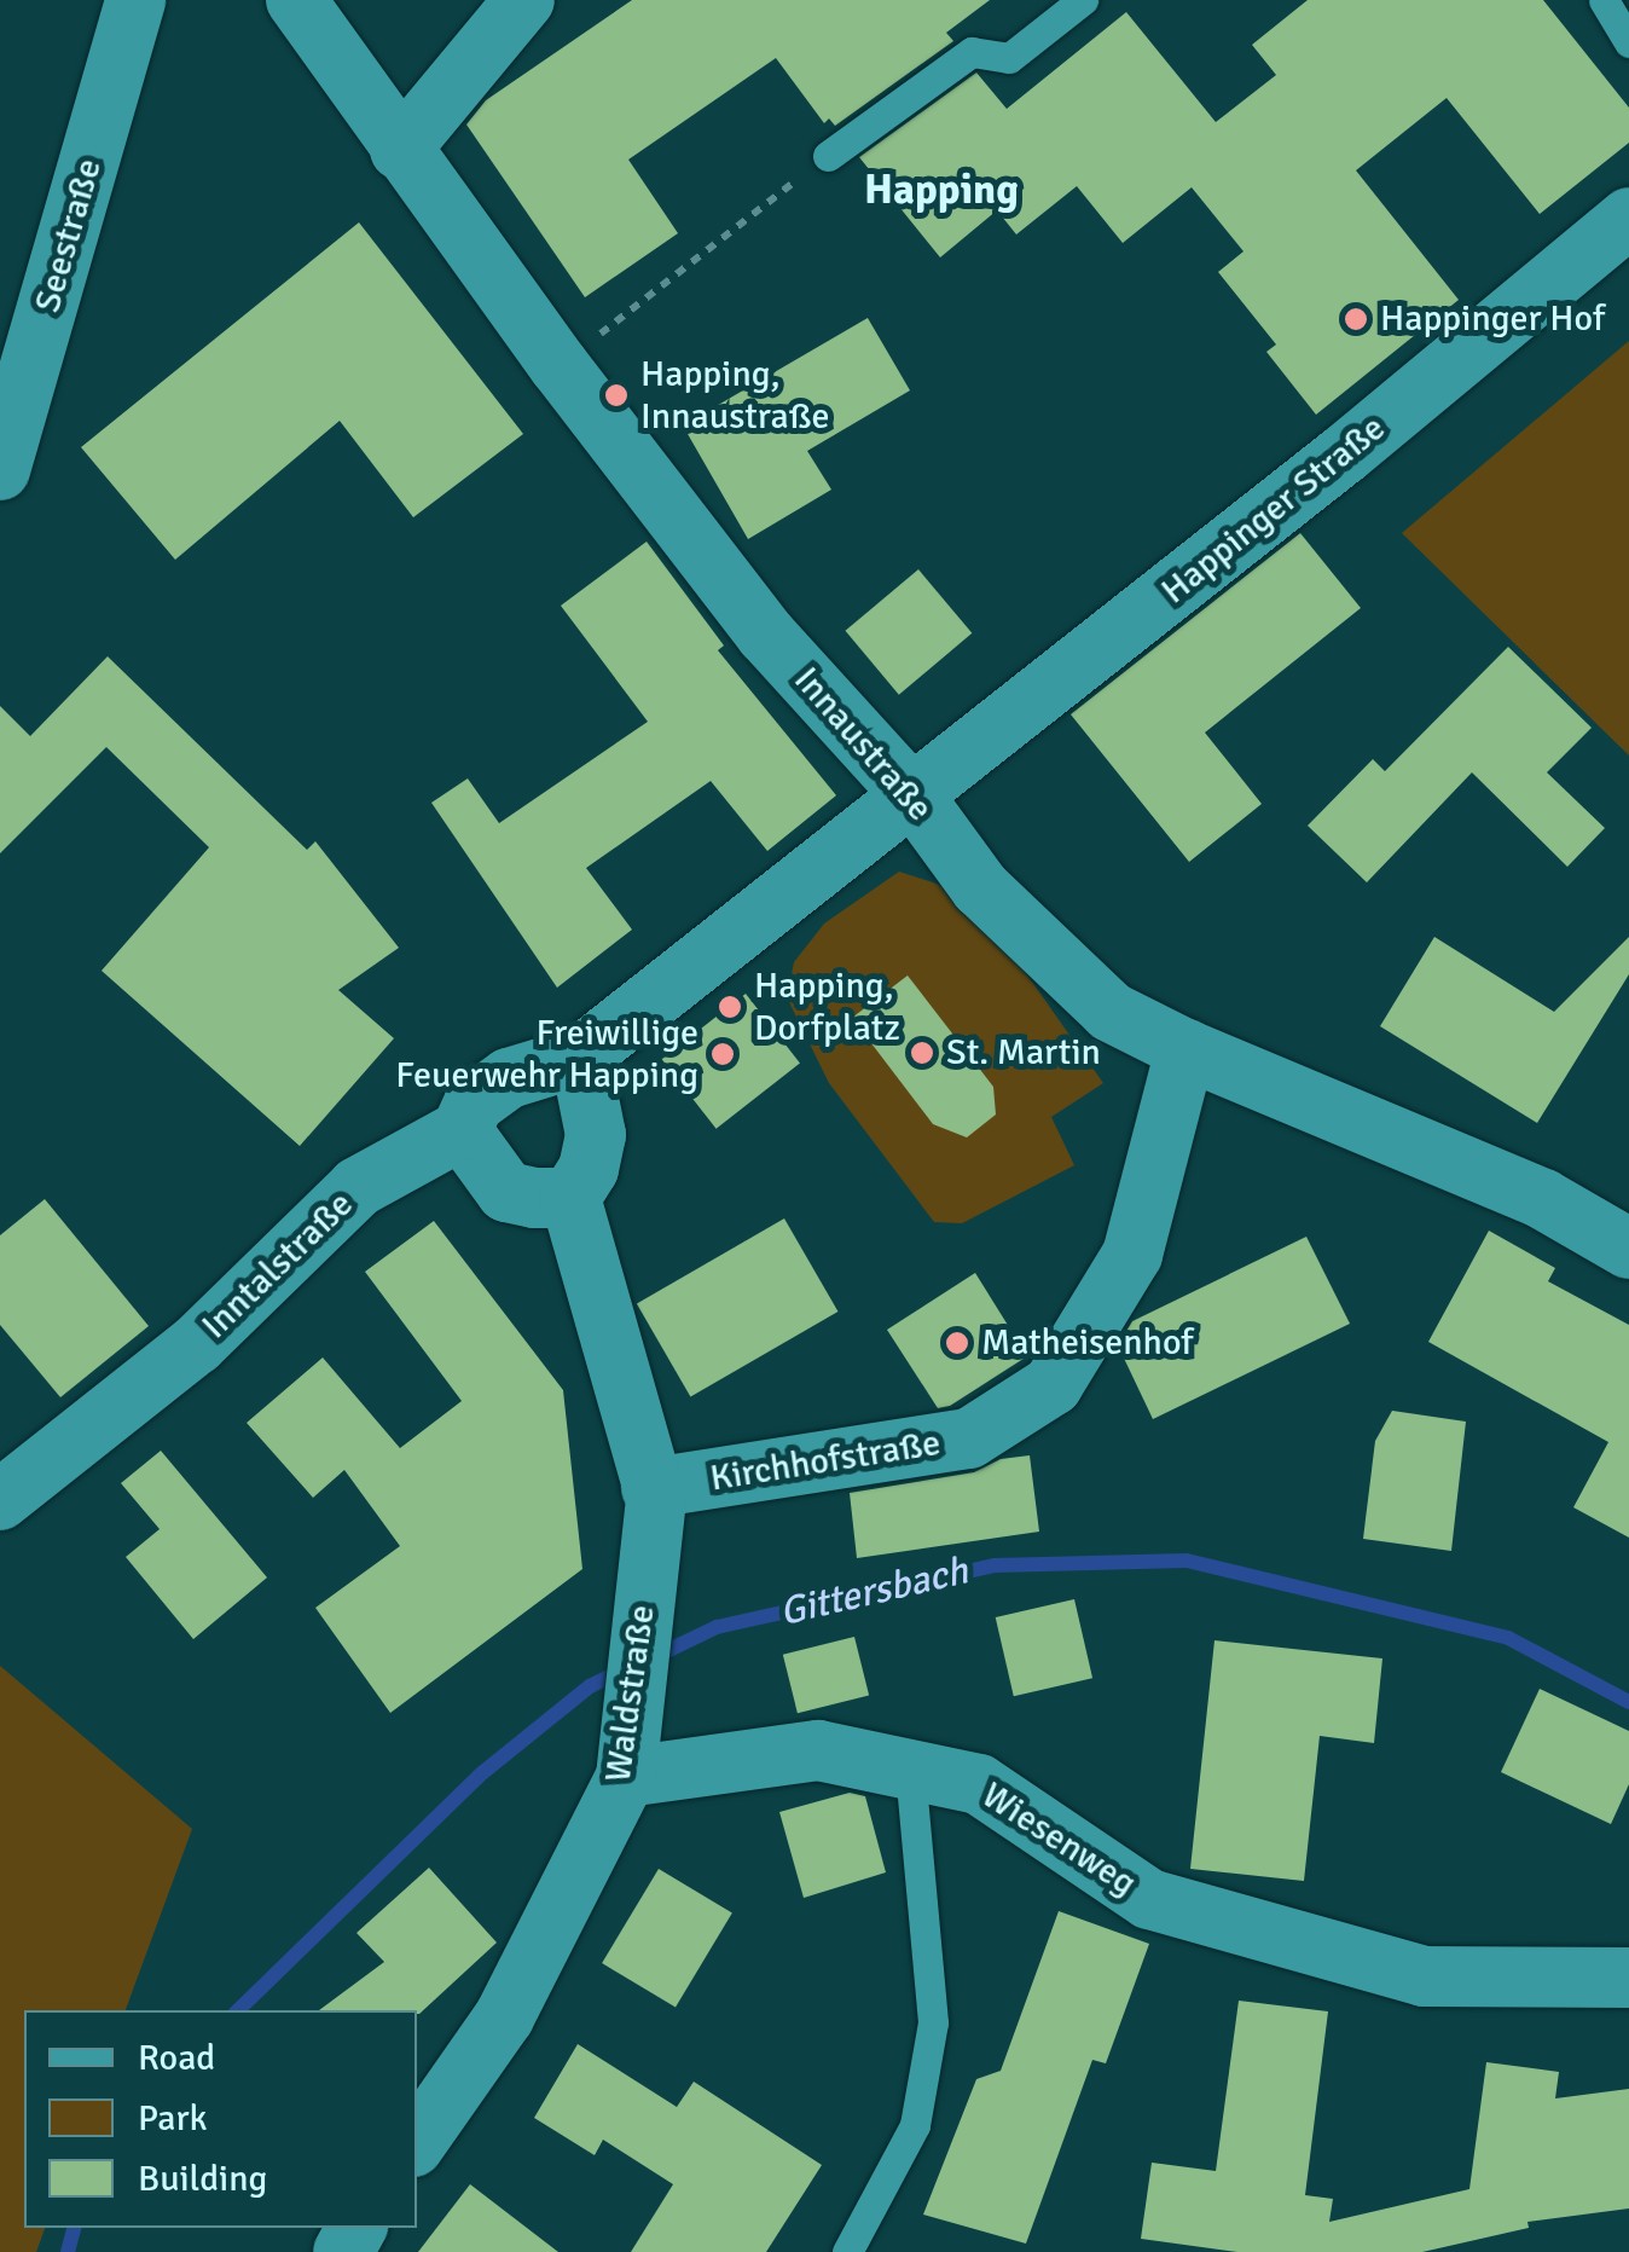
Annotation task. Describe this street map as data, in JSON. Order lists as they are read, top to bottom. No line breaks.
{"streets":{"street":["Seestraße","Happinger Straße","Innaustraße","Inntalstraße","Kirchhofstraße","Waldstraße","Wiesenweg"]},"crossings":[["Happinger Straße","Innaustraße"],["Happinger Straße","Inntalstraße"],["Innaustraße","Inntalstraße"],["Innaustraße","Kirchhofstraße"],["Inntalstraße","Waldstraße"],["Kirchhofstraße","Waldstraße"],["Waldstraße","Wiesenweg"]],"districts":["Happing"],"water":["Gittersbach"],"places":["Happinger Hof","Happing, Innaustraße","Happing, Dorfplatz","St. Martin","Freiwillige Feuerwehr Happing","Matheisenhof"],"legend":["Road","Park","Building"]}
